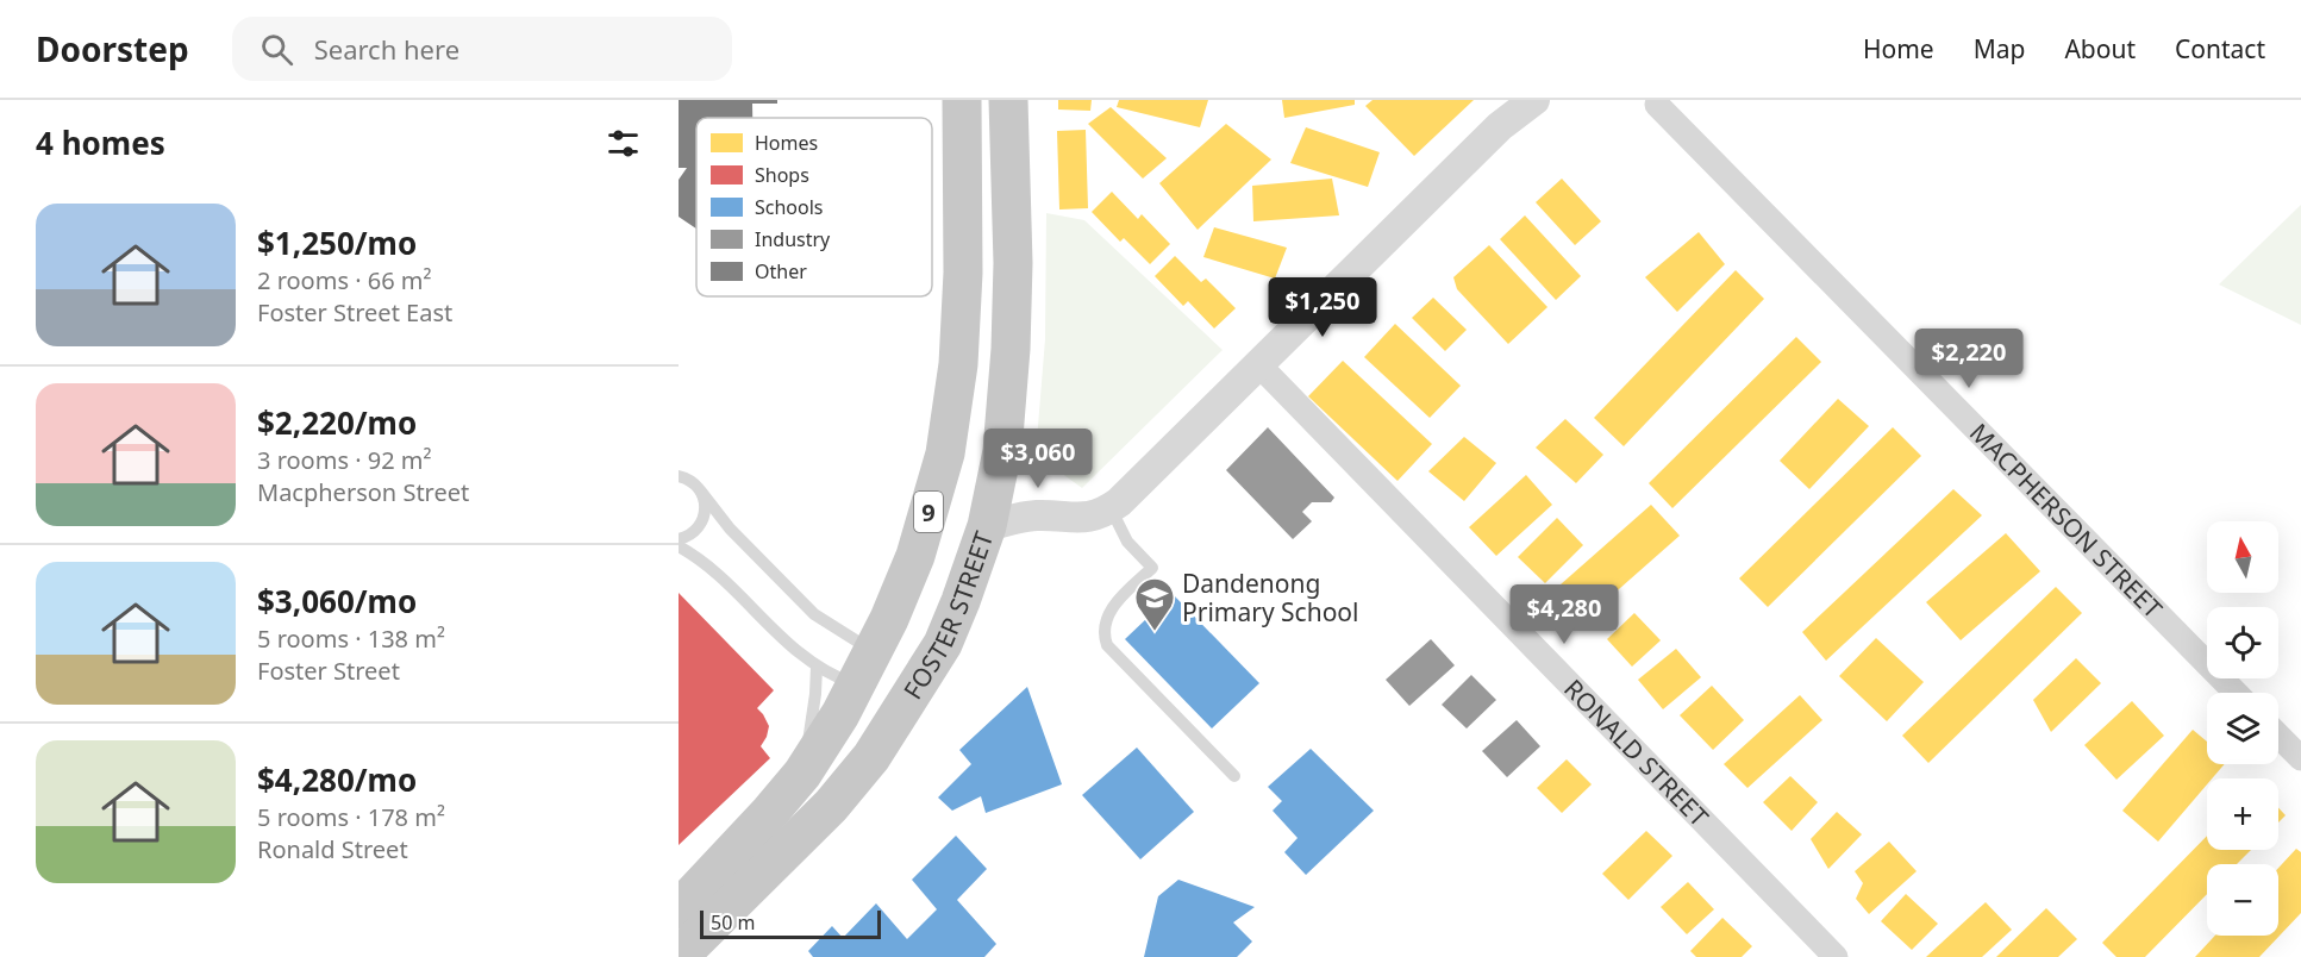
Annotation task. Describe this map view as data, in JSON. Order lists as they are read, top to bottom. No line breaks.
{"streets":{"highway":["9","FOSTER STREET"],"street":["MACPHERSON STREET","RONALD STREET"]},"places":{"school or university":["Dandenong Primary School"]},"legend":["Homes","Shops","Schools","Industry","Other"],"scale_bar":"50 m","north":"top","page":{"header":"Doorstep","search":"Search here","nav":["Home","Map","About","Contact"],"heading":"4 homes","list":[{"name":"$1,250/mo","note":"2 rooms · 66 m² · Foster Street East"},{"name":"$2,220/mo","note":"3 rooms · 92 m² · Macpherson Street"},{"name":"$3,060/mo","note":"5 rooms · 138 m² · Foster Street"},{"name":"$4,280/mo","note":"5 rooms · 178 m² · Ronald Street"}],"price":["$1,250","$2,220","$3,060","$4,280"],"map_buttons":["+","−"],"scale":"50 m"}}
